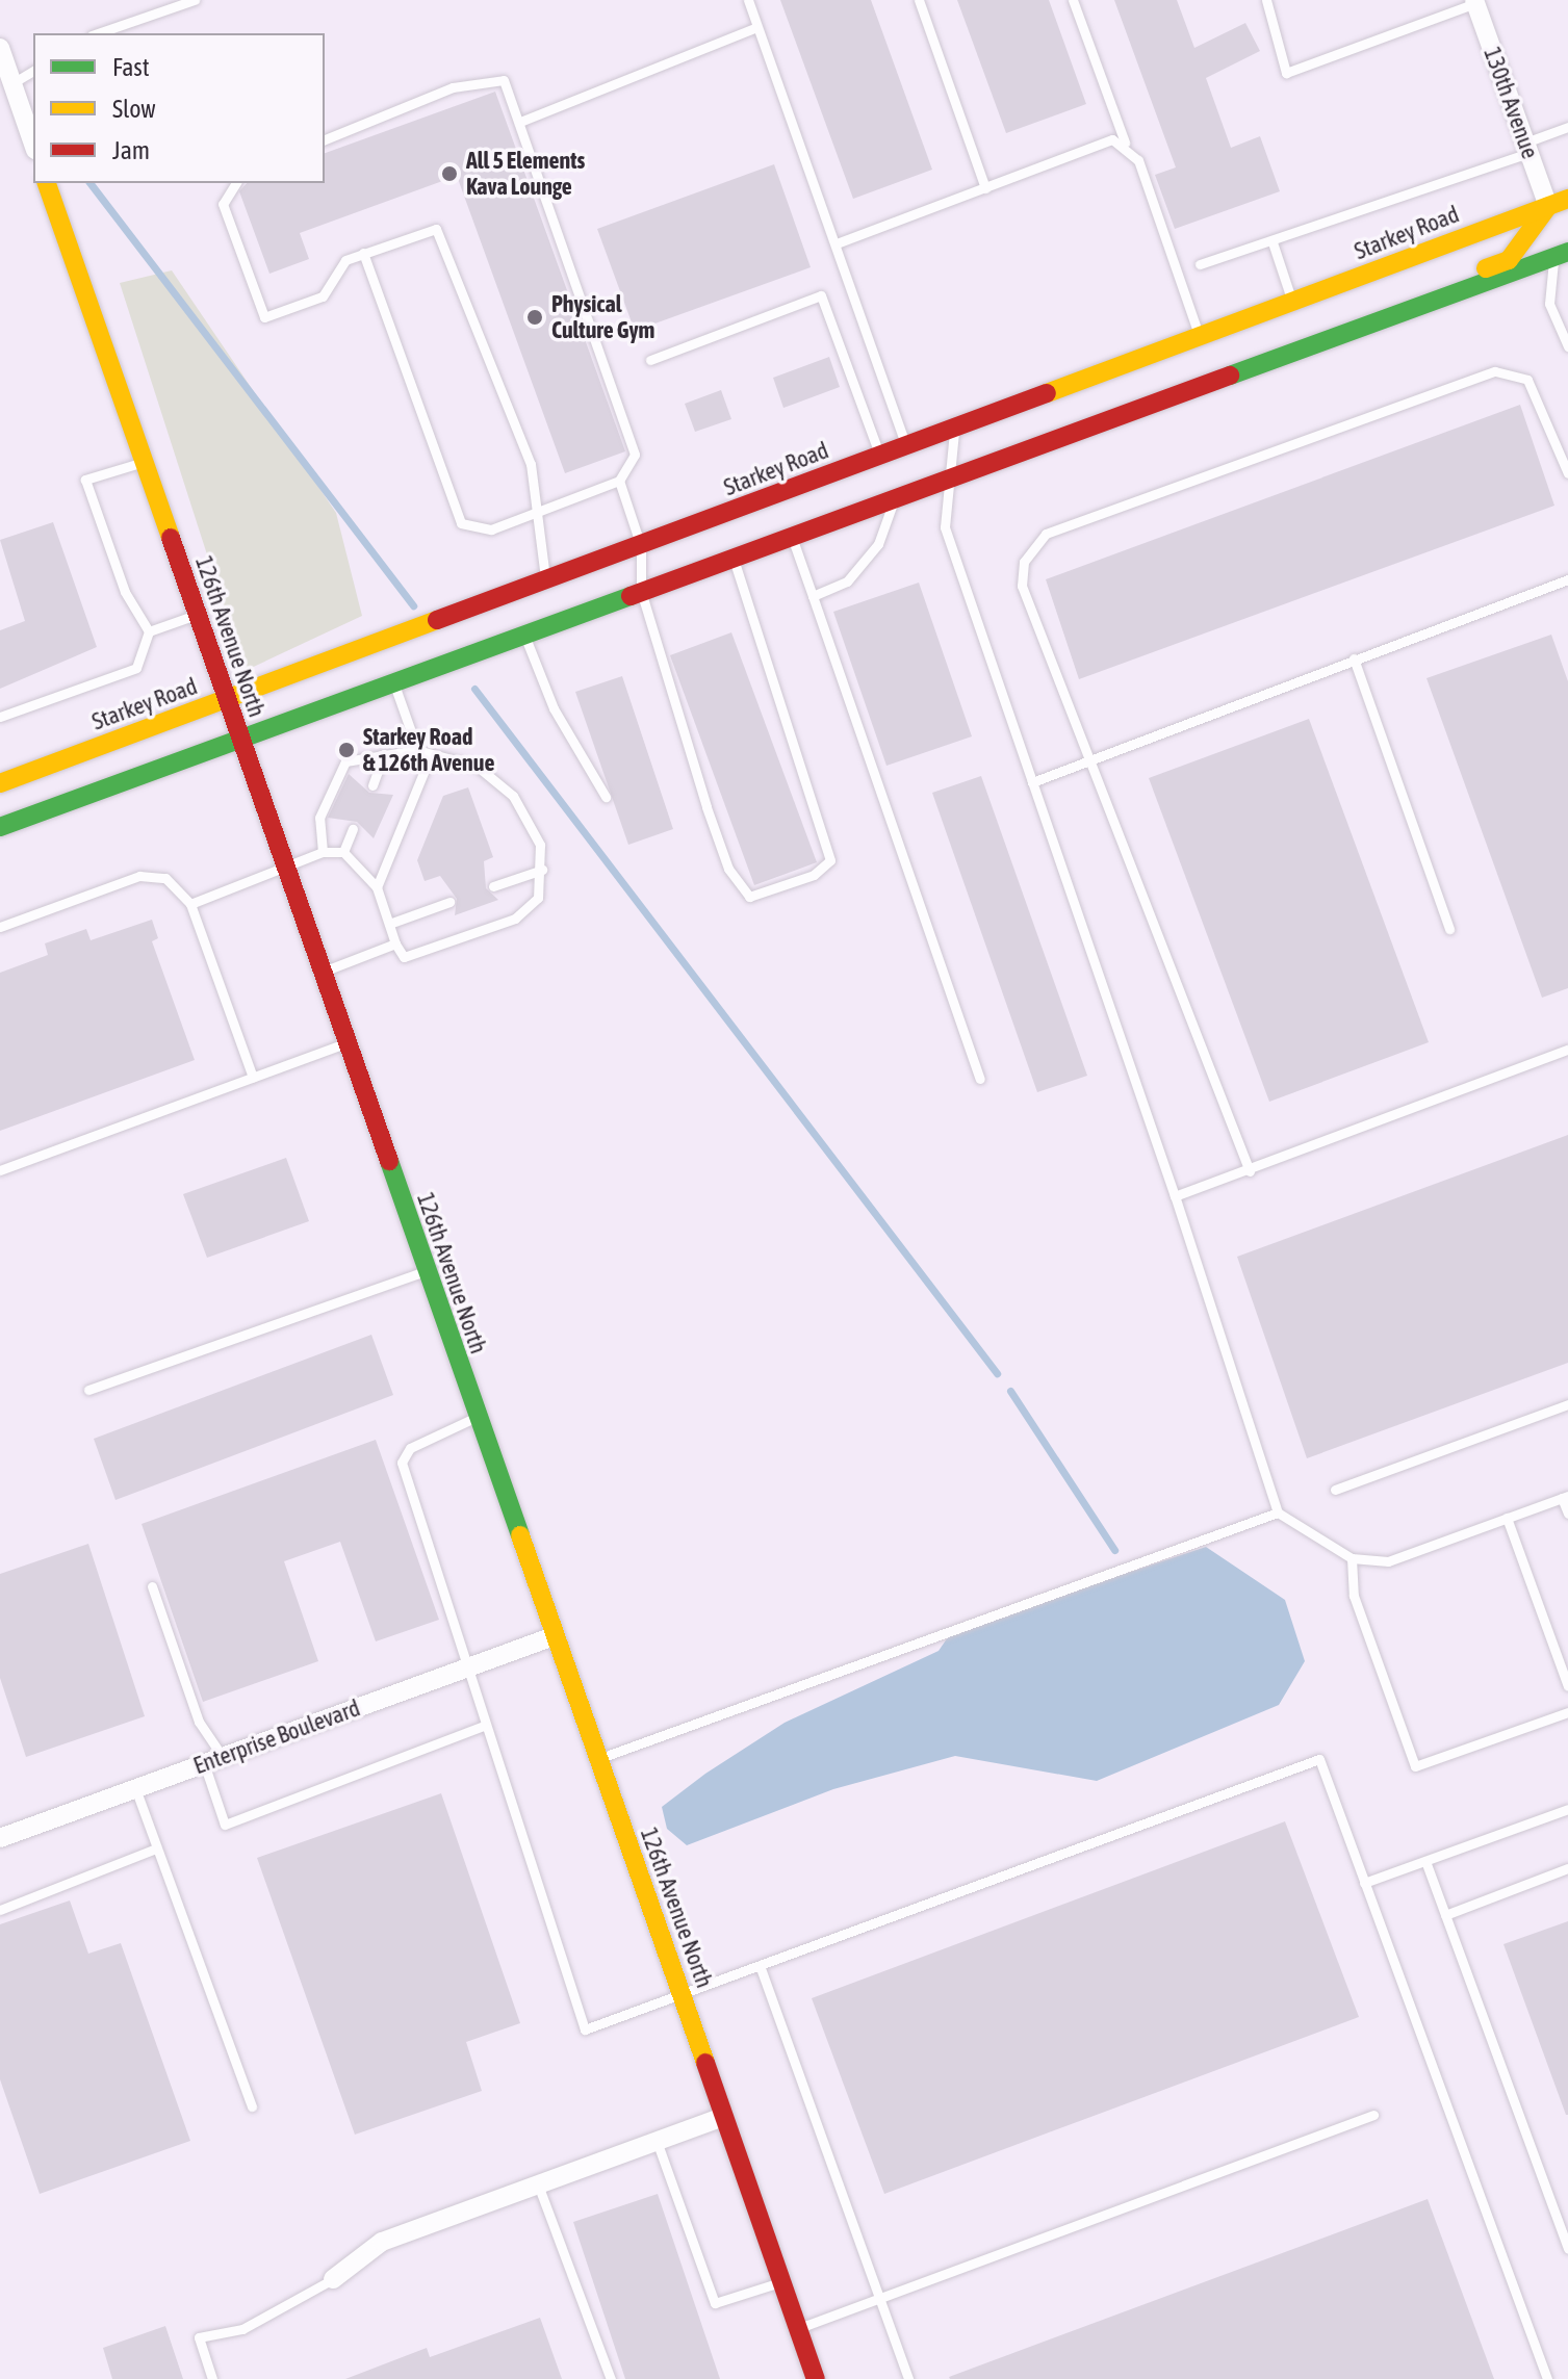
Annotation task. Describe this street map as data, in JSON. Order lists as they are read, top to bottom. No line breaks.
{"streets":{"main road":["Starkey Road","126th Avenue North"],"street":["130th Avenue","Enterprise Boulevard"]},"crossings":[["130th Avenue","Starkey Road"],["Starkey Road","126th Avenue North"],["126th Avenue North","Enterprise Boulevard"]],"places":["All 5 Elements Kava Lounge","Physical Culture Gym","Starkey Road & 126th Avenue"],"legend":["Fast","Slow","Jam"]}
